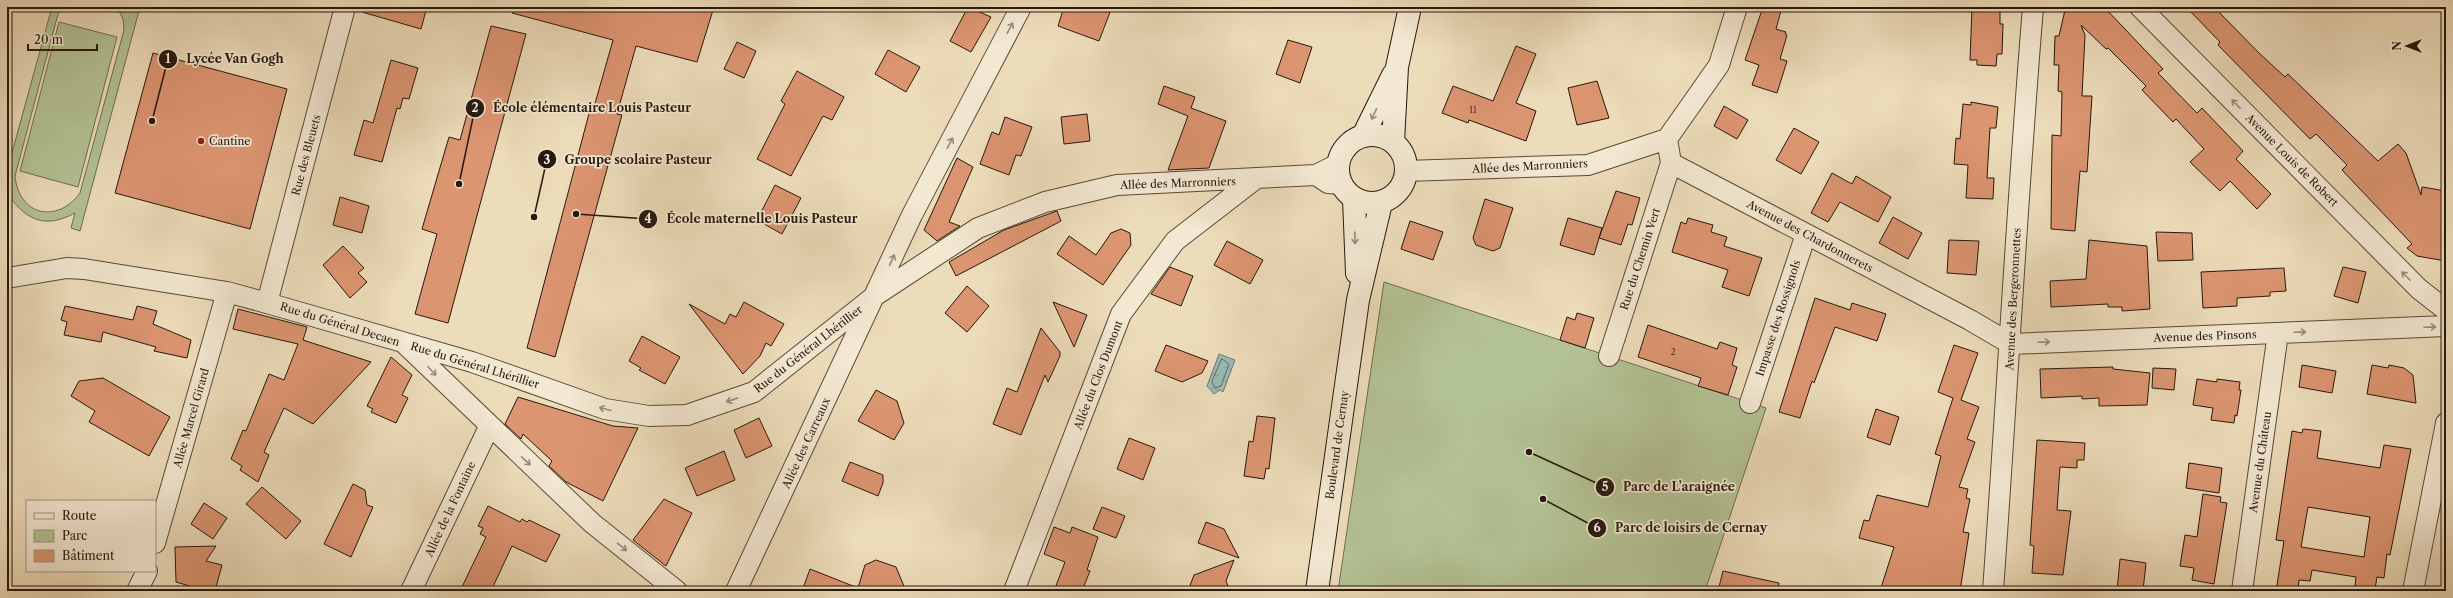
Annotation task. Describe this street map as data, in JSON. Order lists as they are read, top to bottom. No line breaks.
{"streets":{"street":["Rue des Bleuets","Avenue Louis de Robert","Allée des Marronniers","Avenue des Chardonnerets","Rue du Chemin Vert","Avenue des Bergeronnettes","Impasse des Rossignols","Rue du Général Decaen","Avenue des Pinsons","Rue du Général Lhérillier","Allée du Clos Dumont","Allée Marcel Girard","Allée des Carreaux","Boulevard de Cernay","Avenue du Château","Allée de la Fontaine"]},"crossings":[["Rue des Bleuets","Rue du Général Decaen"],["Allée des Marronniers","Rue du Général Lhérillier"],["Allée des Marronniers","Allée du Clos Dumont"],["Allée des Marronniers","Allée des Carreaux"],["Allée des Marronniers","Boulevard de Cernay"],["Avenue des Chardonnerets","Rue du Chemin Vert"],["Avenue des Chardonnerets","Avenue des Bergeronnettes"],["Avenue des Chardonnerets","Impasse des Rossignols"],["Avenue des Chardonnerets","Avenue des Pinsons"],["Avenue des Bergeronnettes","Avenue des Pinsons"],["Rue du Général Decaen","Rue du Général Lhérillier"],["Rue du Général Decaen","Allée Marcel Girard"],["Rue du Général Decaen","Allée de la Fontaine"],["Avenue des Pinsons","Avenue du Château"],["Rue du Général Lhérillier","Allée des Carreaux"]],"one_way":["Avenue Louis de Robert","Rue du Général Decaen","Avenue des Pinsons"],"places":["Lycée Van Gogh","Cantine","École élémentaire Louis Pasteur","École maternelle Louis Pasteur","Groupe scolaire Pasteur","Parc de L’araignée","Parc de loisirs de Cernay"],"house_numbers":["11","2"],"legend":["Route","Parc","Bâtiment"],"scale_bar":"20 m","north":"left"}
